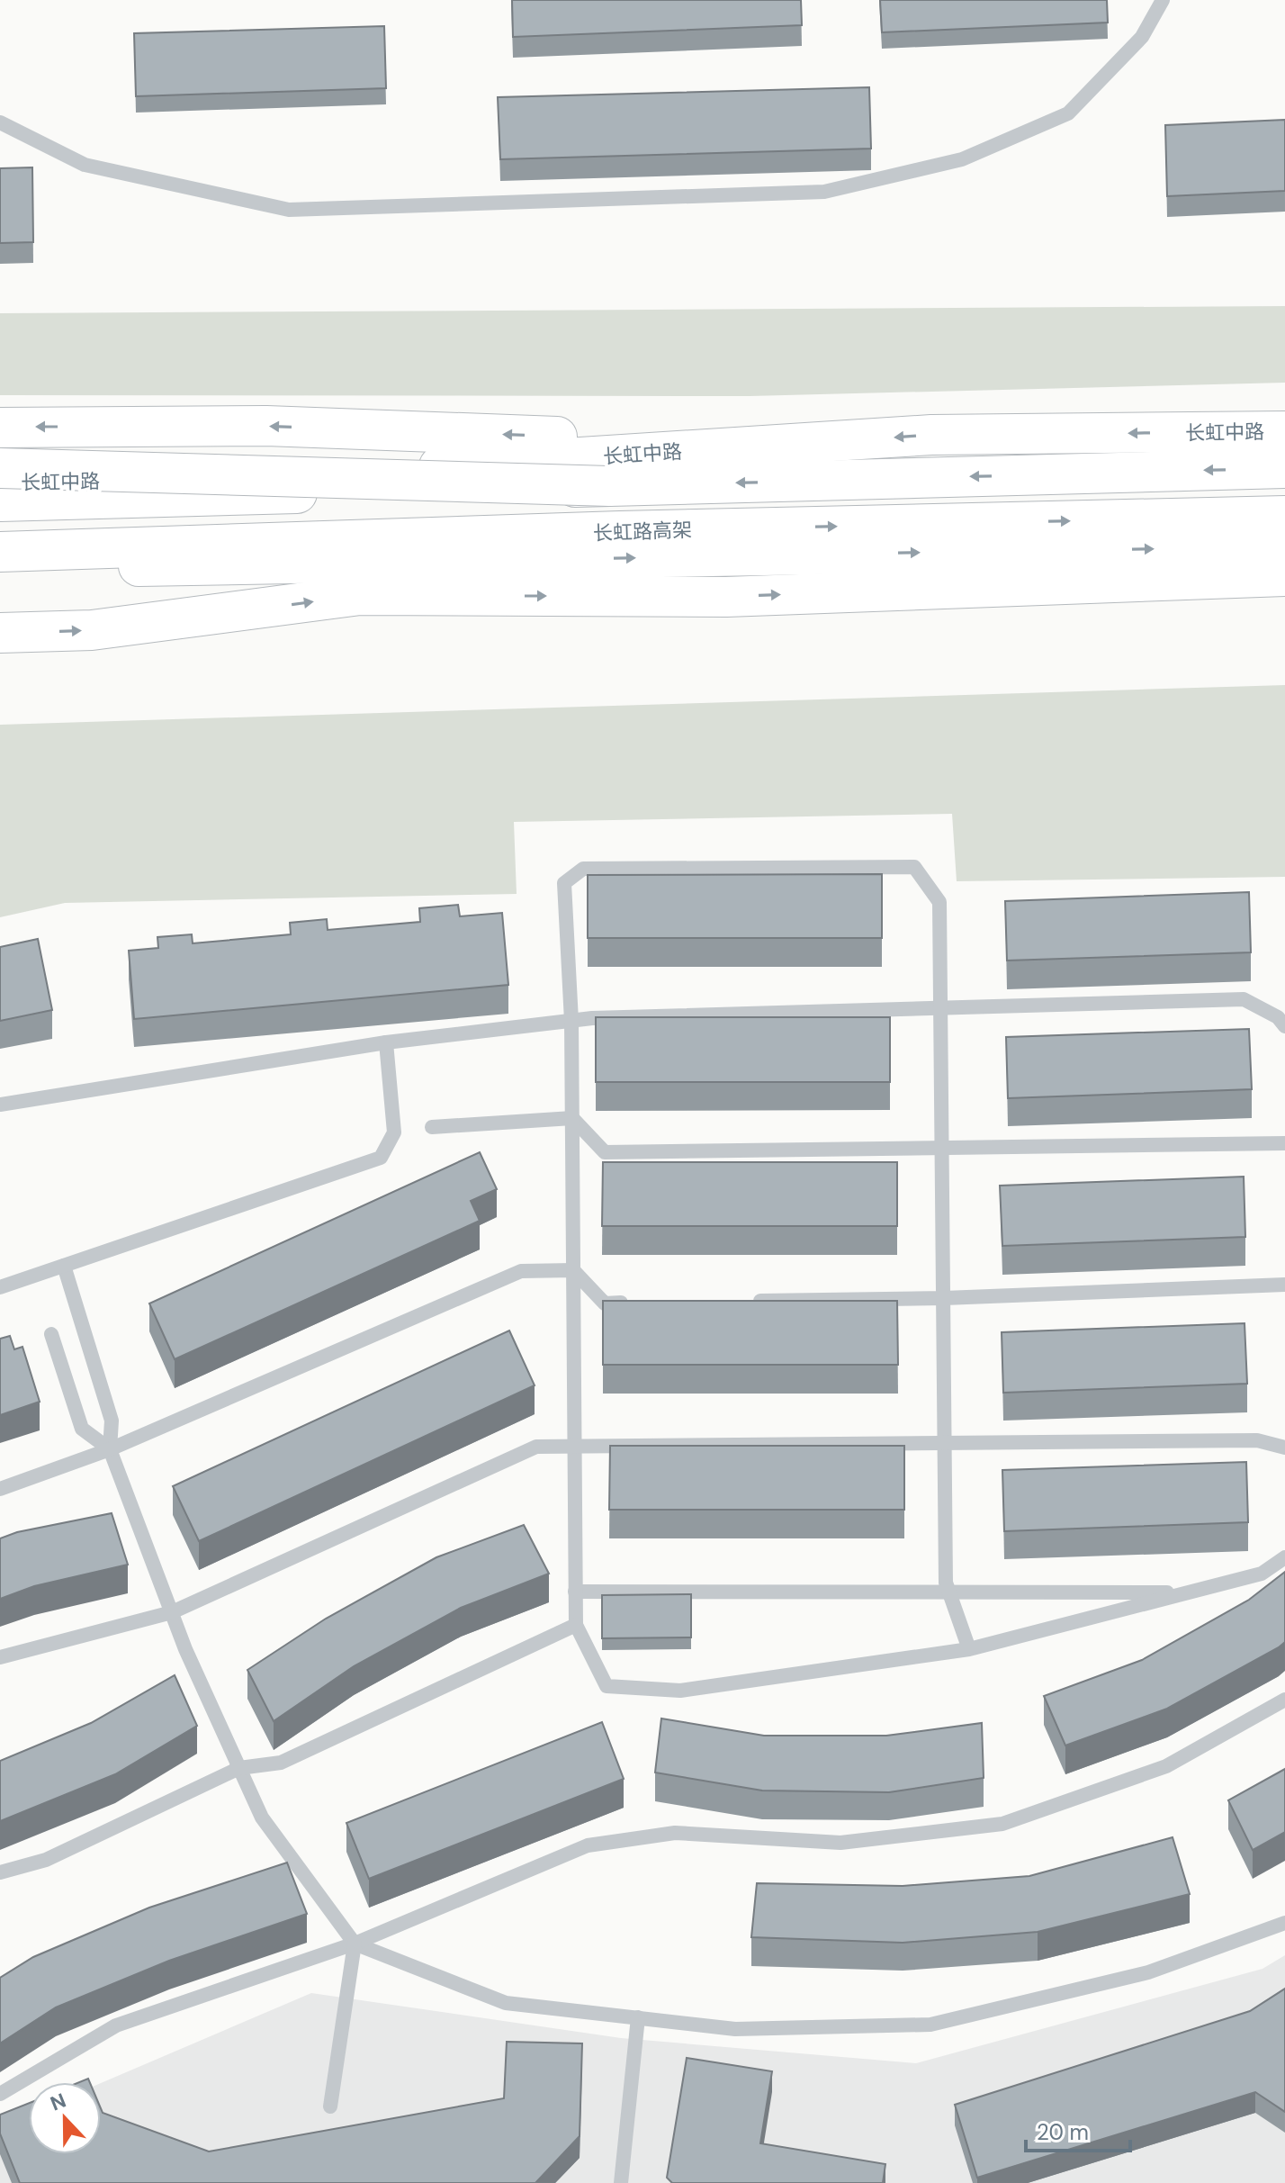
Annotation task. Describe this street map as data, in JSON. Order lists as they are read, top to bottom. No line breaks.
{"streets":{"main road":["长虹中路","长虹路高架"]},"scale_bar":"20 m","north":"top"}
